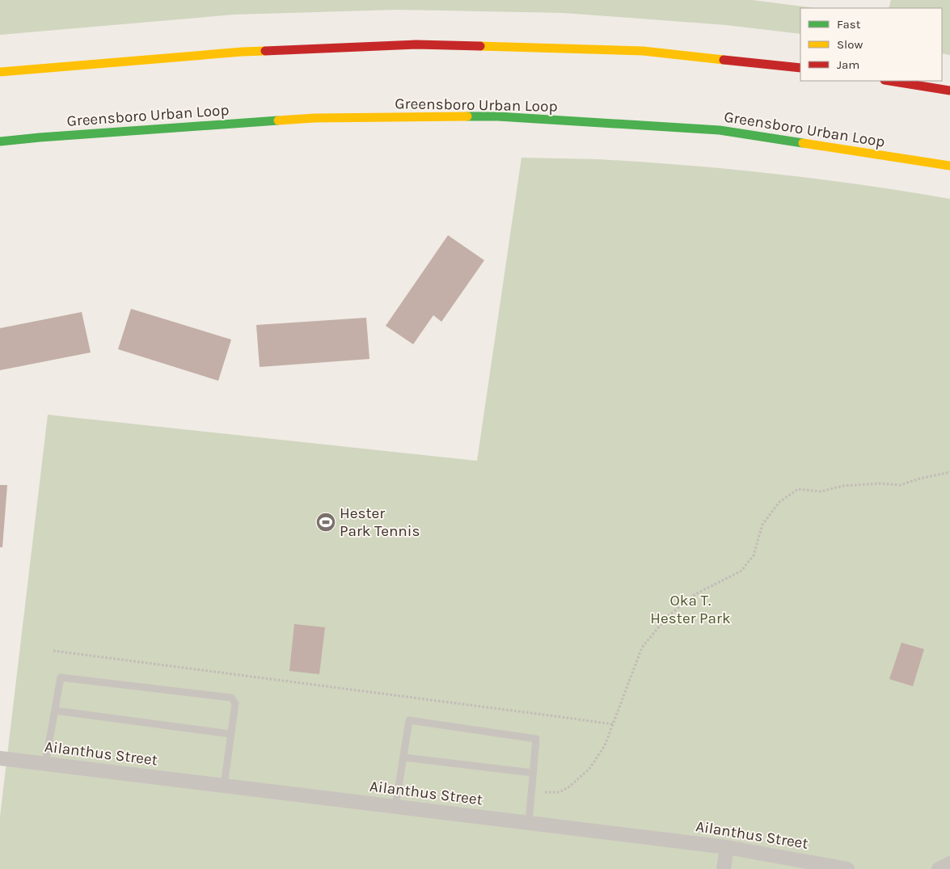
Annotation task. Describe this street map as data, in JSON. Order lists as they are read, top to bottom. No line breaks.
{"streets":{"highway":["Greensboro Urban Loop"],"street":["Ailanthus Street"]},"parks":["Oka T. Hester Park"],"places":{"sports":["Hester Park Tennis"]},"legend":["Fast","Slow","Jam"]}
